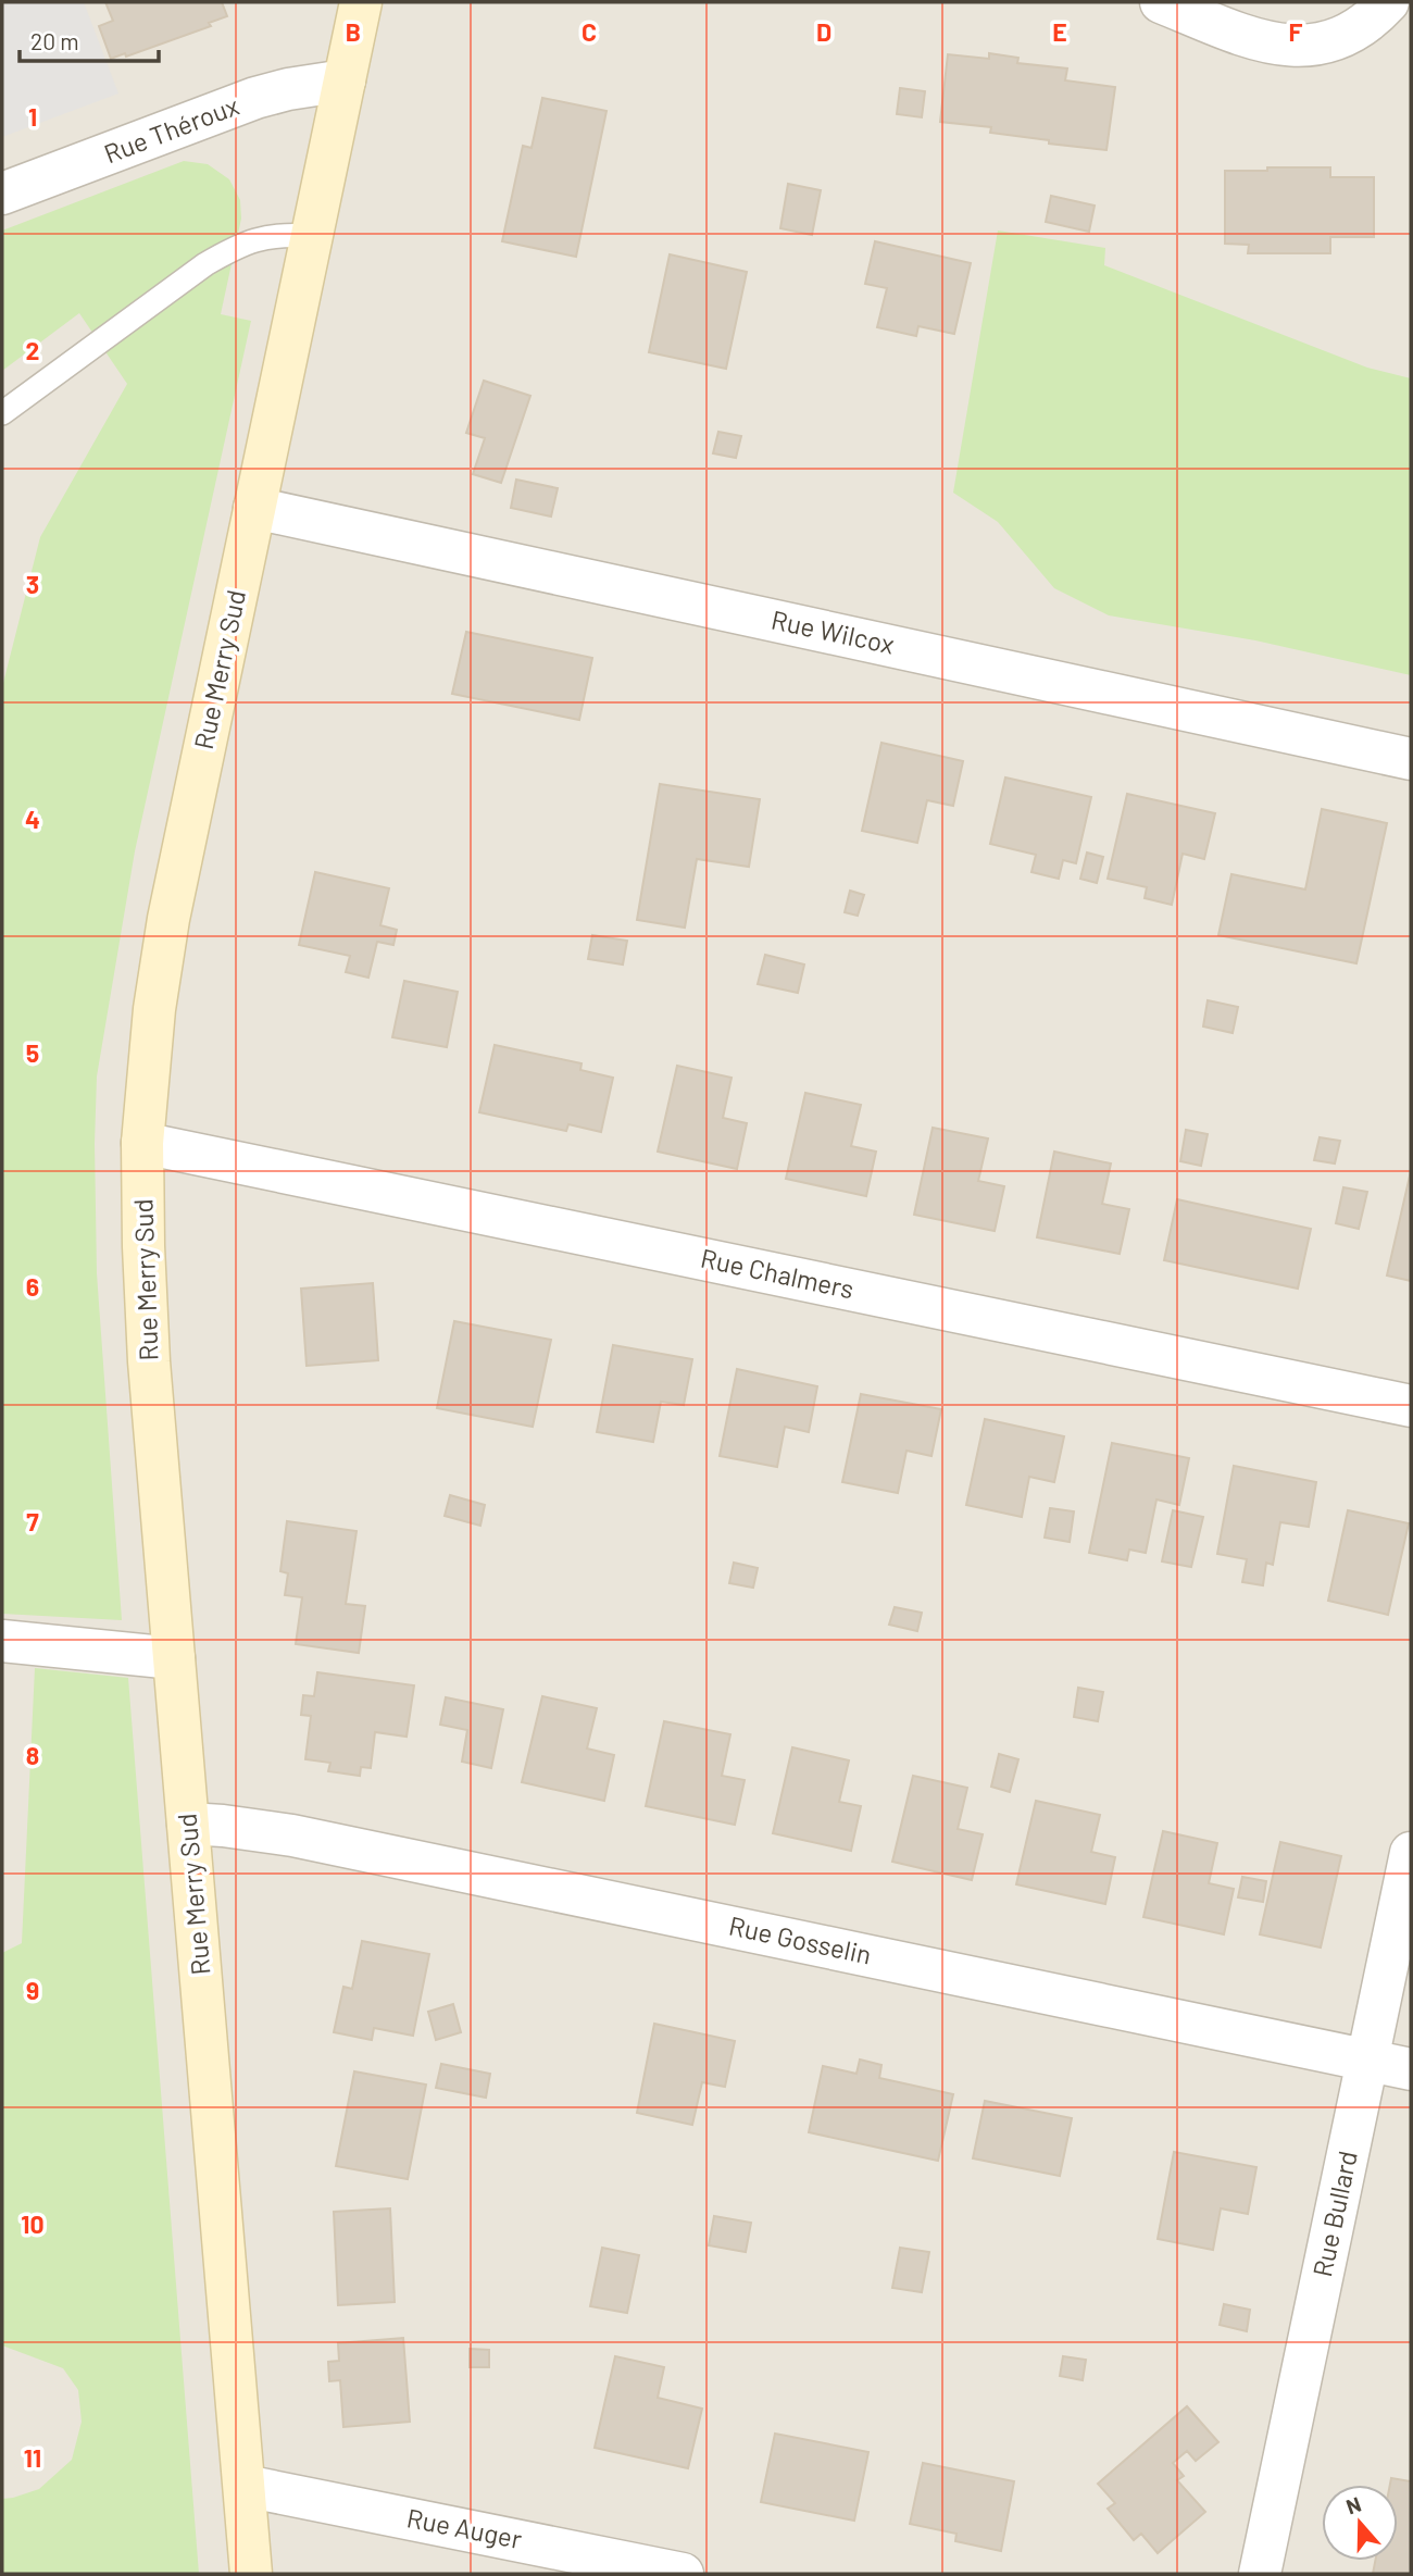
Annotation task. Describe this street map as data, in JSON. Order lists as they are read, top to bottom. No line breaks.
{"streets":{"main road":["Rue Merry Sud"],"street":["Rue Théroux","Rue Wilcox","Rue Chalmers","Rue Gosselin","Rue Bullard","Rue Auger"]},"crossings":[["Rue Théroux","Rue Merry Sud"],["Rue Wilcox","Rue Merry Sud"],["Rue Merry Sud","Rue Chalmers"],["Rue Merry Sud","Rue Gosselin"],["Rue Merry Sud","Rue Auger"],["Rue Gosselin","Rue Bullard"]],"scale_bar":"20 m","north":"top","grid":{"columns":["B","C","D","E","F"],"rows":["1","2","3","4","5","6","7","8","9","10","11"]}}
